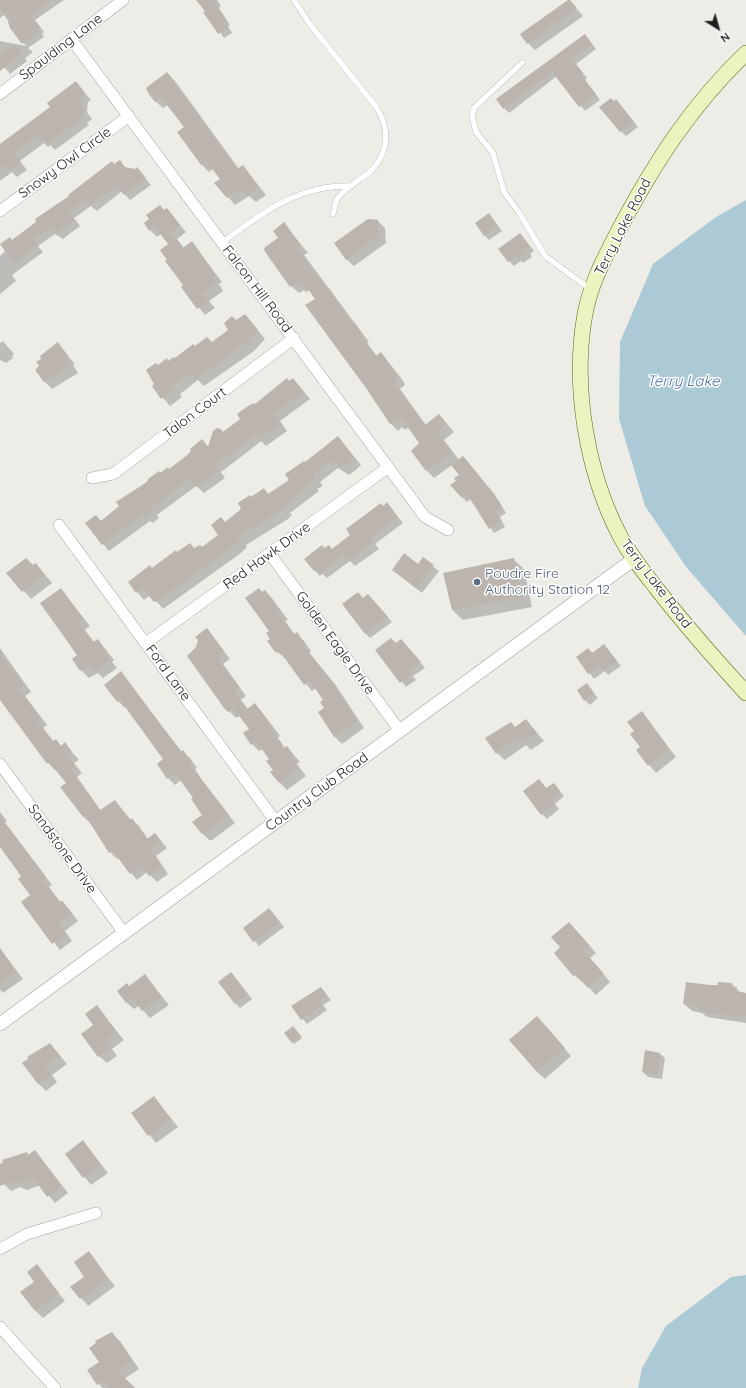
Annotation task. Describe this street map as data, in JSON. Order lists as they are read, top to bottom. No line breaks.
{"streets":{"main road":["Terry Lake Road"],"street":["Spaulding Lane","Snowy Owl Circle","Falcon Hill Road","Talon Court","Red Hawk Drive","Golden Eagle Drive","Ford Lane","Country Club Road","Sandstone Drive"]},"crossings":[["Spaulding Lane","Falcon Hill Road"],["Snowy Owl Circle","Falcon Hill Road"],["Terry Lake Road","Country Club Road"],["Falcon Hill Road","Talon Court"],["Falcon Hill Road","Red Hawk Drive"],["Red Hawk Drive","Golden Eagle Drive"],["Red Hawk Drive","Ford Lane"],["Golden Eagle Drive","Country Club Road"],["Ford Lane","Country Club Road"],["Country Club Road","Sandstone Drive"]],"water":["Terry Lake"],"places":["Poudre Fire Authority Station 12"],"north":"bottom right"}
